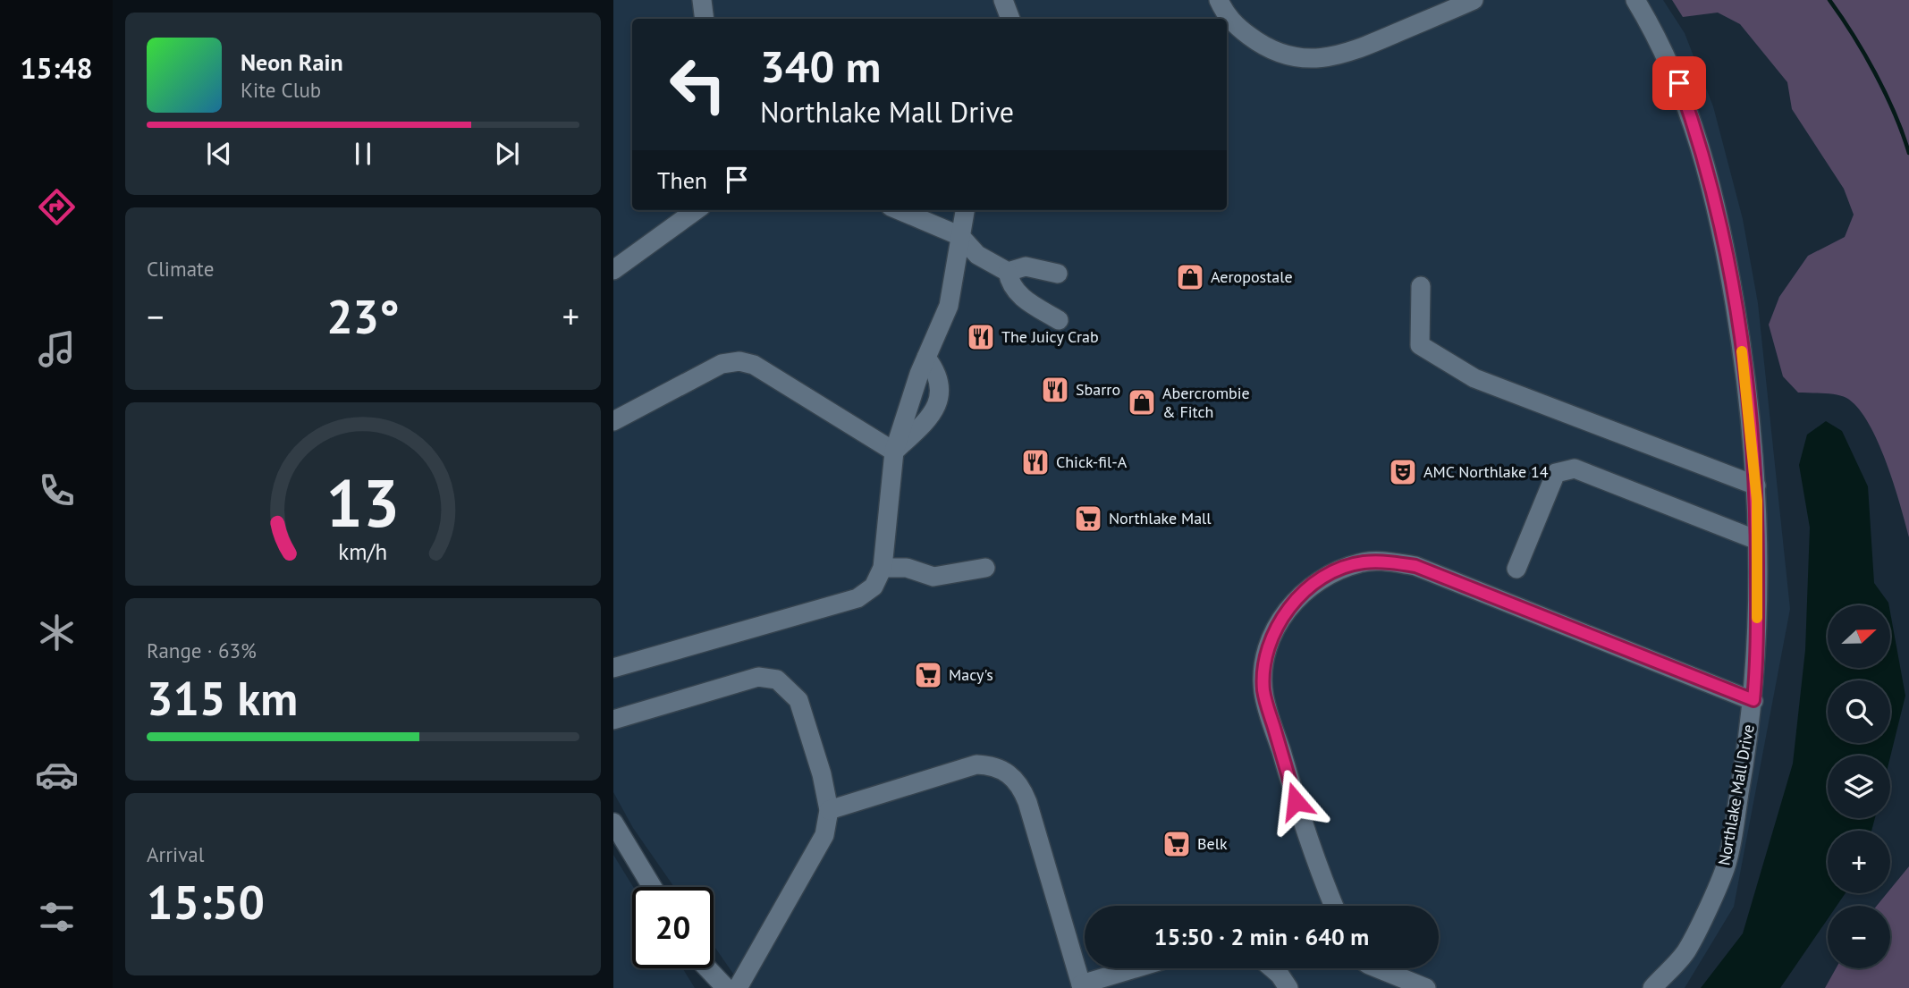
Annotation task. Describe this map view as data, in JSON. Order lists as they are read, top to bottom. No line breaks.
{"streets":{"street":["Northlake Mall Drive"]},"places":{"shop":["Aeropostale","Abercrombie & Fitch"],"restaurant":["The Juicy Crab","Sbarro","Chick-fil-A"],"theatre":["AMC Northlake 14"],"supermarket":["Northlake Mall","Macy's","Belk"]},"north":"right","page":{"tabs":"15:48","turn":["340 m","Northlake Mall Drive"],"song":["Neon Rain","Kite Club"],"then":"Then","tile":["Climate",["Range · 63%","315 km"],["Arrival","15:50"]],"heat":["−","23°","+"],"map_buttons":["+","−"],"limit":"20","trip":"15:50 · 2 min · 640 m","gauge":["13","km/h"]}}
